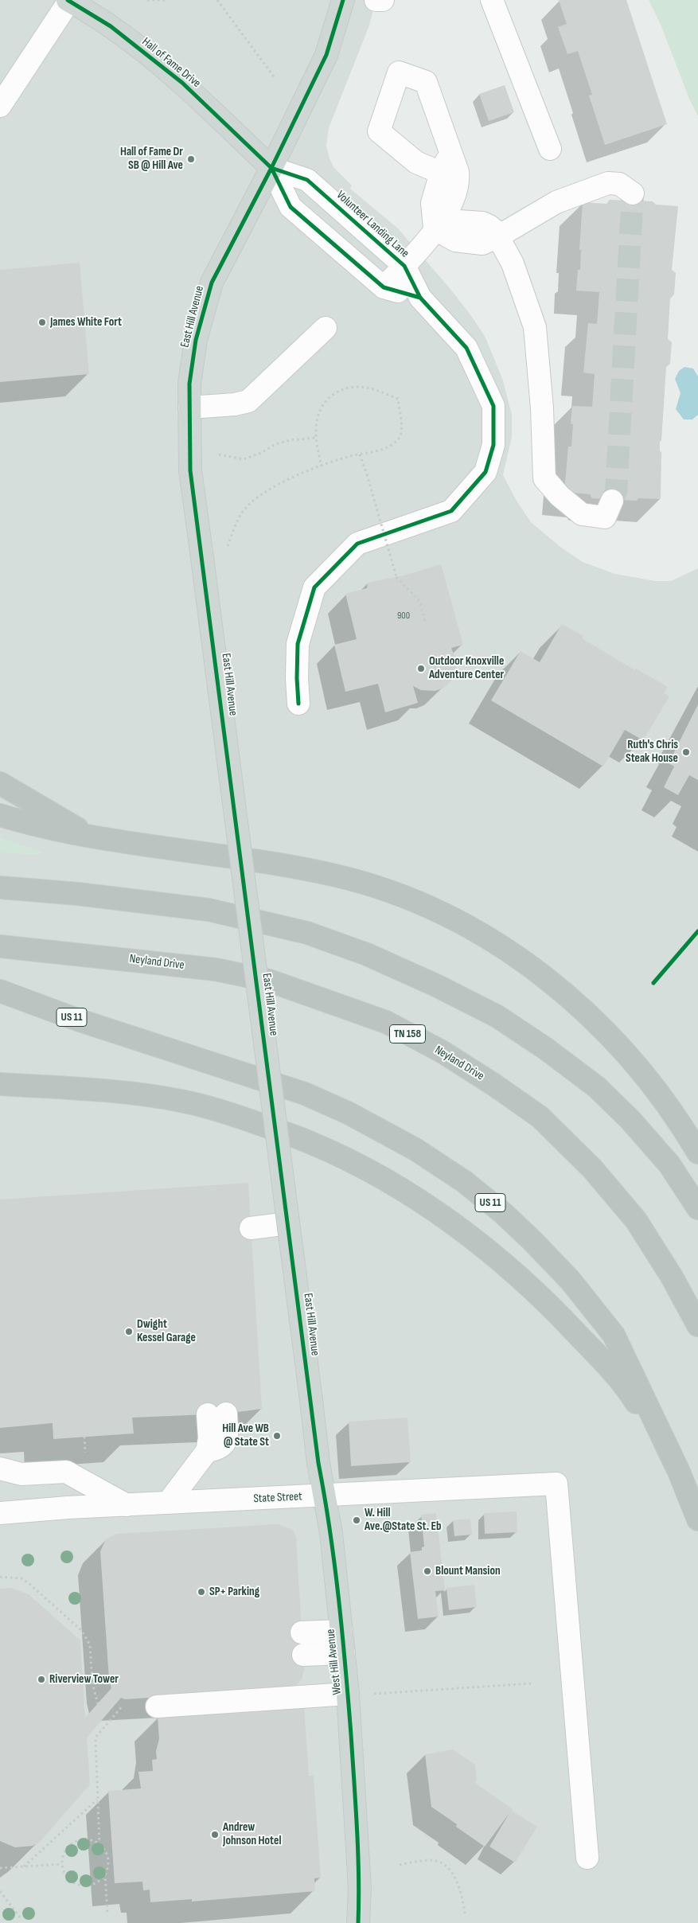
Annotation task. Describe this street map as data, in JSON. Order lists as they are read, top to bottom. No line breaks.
{"streets":{"highway":["Neyland Drive","US 11","TN 158"],"main road":["Hall of Fame Drive","East Hill Avenue","West Hill Avenue"],"street":["Volunteer Landing Lane","State Street"]},"crossings":[["Hall of Fame Drive","Volunteer Landing Lane"],["Hall of Fame Drive","East Hill Avenue"],["Volunteer Landing Lane","East Hill Avenue"],["East Hill Avenue","West Hill Avenue"],["State Street","West Hill Avenue"]],"places":["Hall of Fame Dr SB @ Hill Ave","James White Fort","Outdoor Knoxville Adventure Center","Ruth's Chris Steak House","Dwight Kessel Garage","Hill Ave WB @ State St","W. Hill Ave.@State St. Eb","Blount Mansion","SP+ Parking","Riverview Tower","Andrew Johnson Hotel"],"house_numbers":["900"]}
